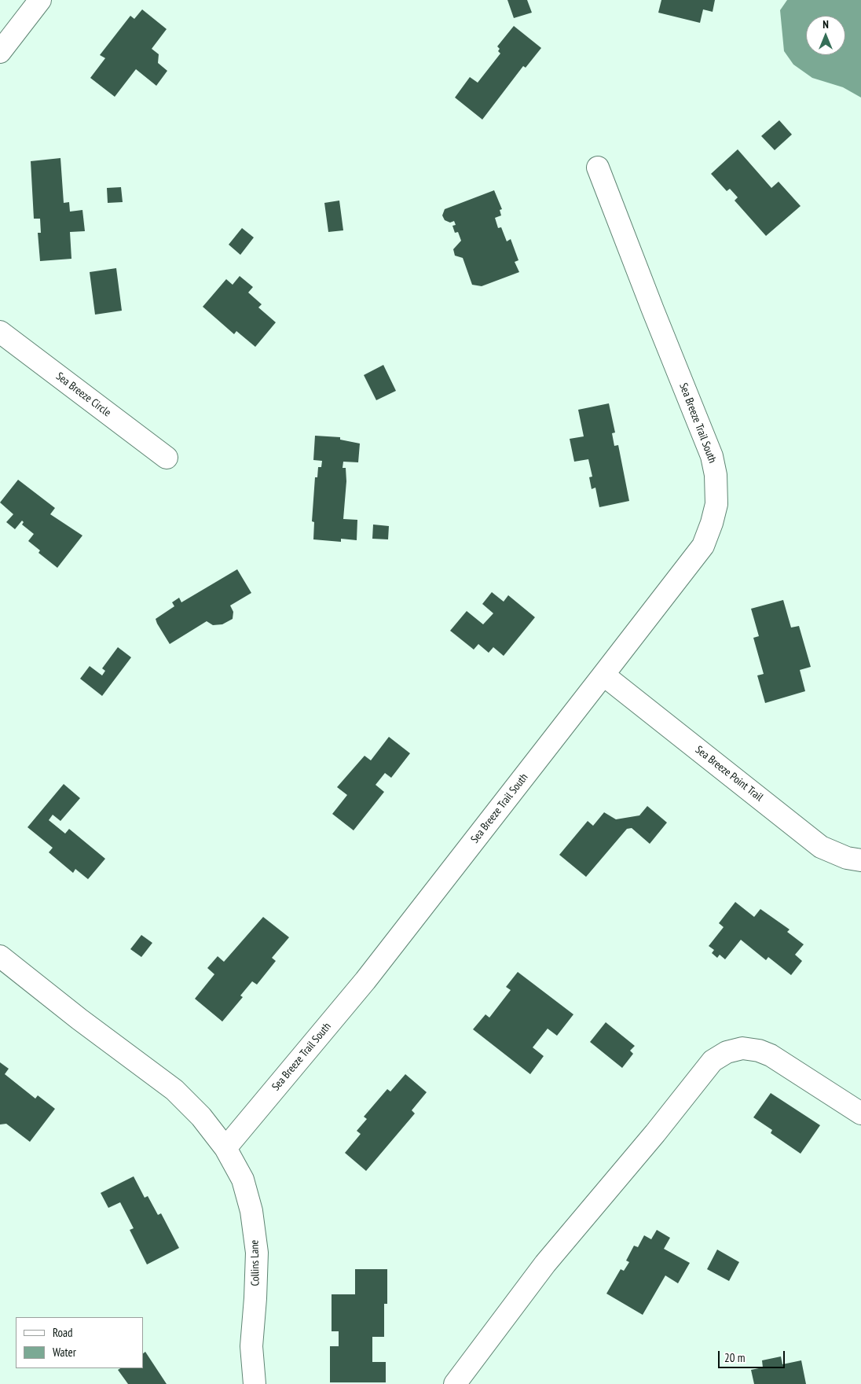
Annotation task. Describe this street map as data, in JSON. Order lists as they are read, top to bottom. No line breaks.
{"streets":{"street":["Sea Breeze Circle","Sea Breeze Trail South","Sea Breeze Point Trail","Collins Lane"]},"crossings":[["Sea Breeze Trail South","Sea Breeze Point Trail"],["Sea Breeze Trail South","Collins Lane"]],"legend":["Road","Water"],"scale_bar":"20 m","north":"top"}
